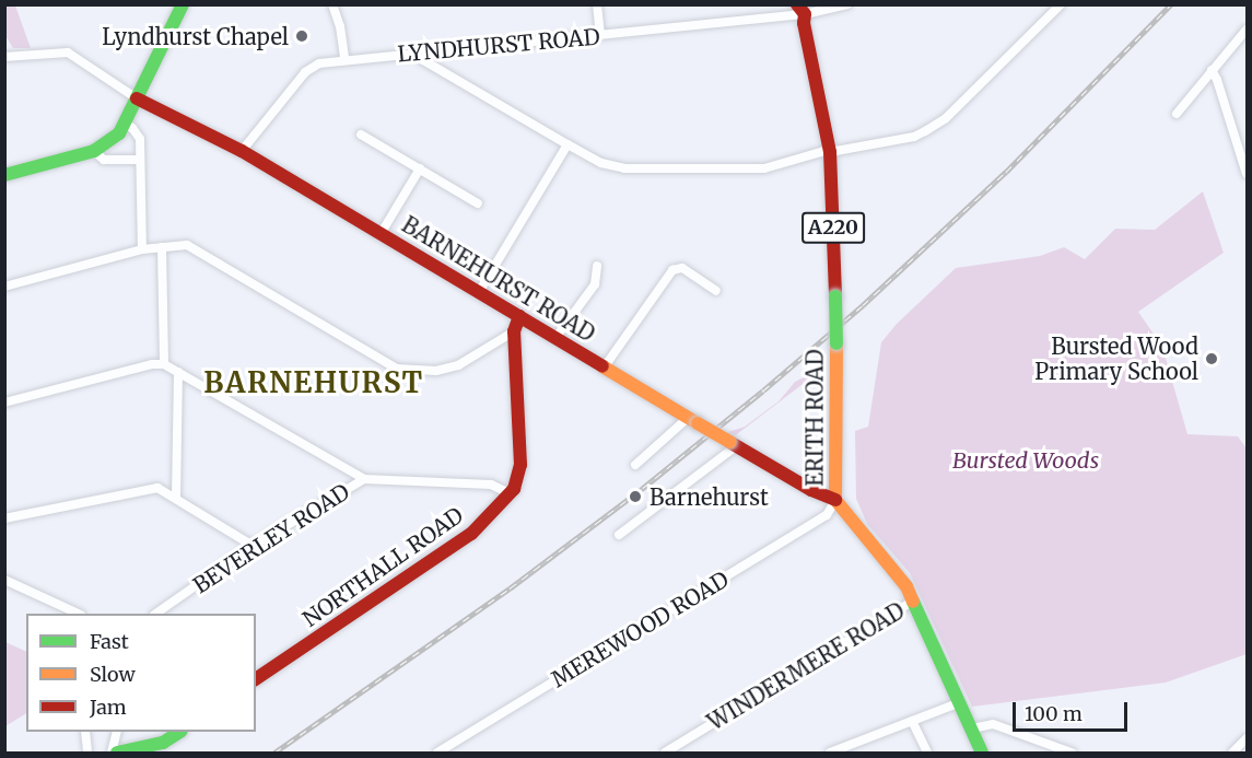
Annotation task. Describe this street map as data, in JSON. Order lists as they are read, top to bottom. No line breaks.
{"streets":{"street":["LYNDHURST ROAD","A220","BARNEHURST ROAD","ERITH ROAD","BEVERLEY ROAD","NORTHALL ROAD","MEREWOOD ROAD","WINDERMERE ROAD"]},"crossings":[["LYNDHURST ROAD","BARNEHURST ROAD"],["LYNDHURST ROAD","ERITH ROAD"],["BARNEHURST ROAD","ERITH ROAD"],["BARNEHURST ROAD","NORTHALL ROAD"],["BARNEHURST ROAD","MEREWOOD ROAD"],["ERITH ROAD","MEREWOOD ROAD"],["ERITH ROAD","WINDERMERE ROAD"],["BEVERLEY ROAD","NORTHALL ROAD"]],"districts":["BARNEHURST"],"parks":["Bursted Woods"],"places":["Lyndhurst Chapel","Bursted Wood Primary School","Barnehurst"],"legend":["Fast","Slow","Jam"],"scale_bar":"100 m"}
